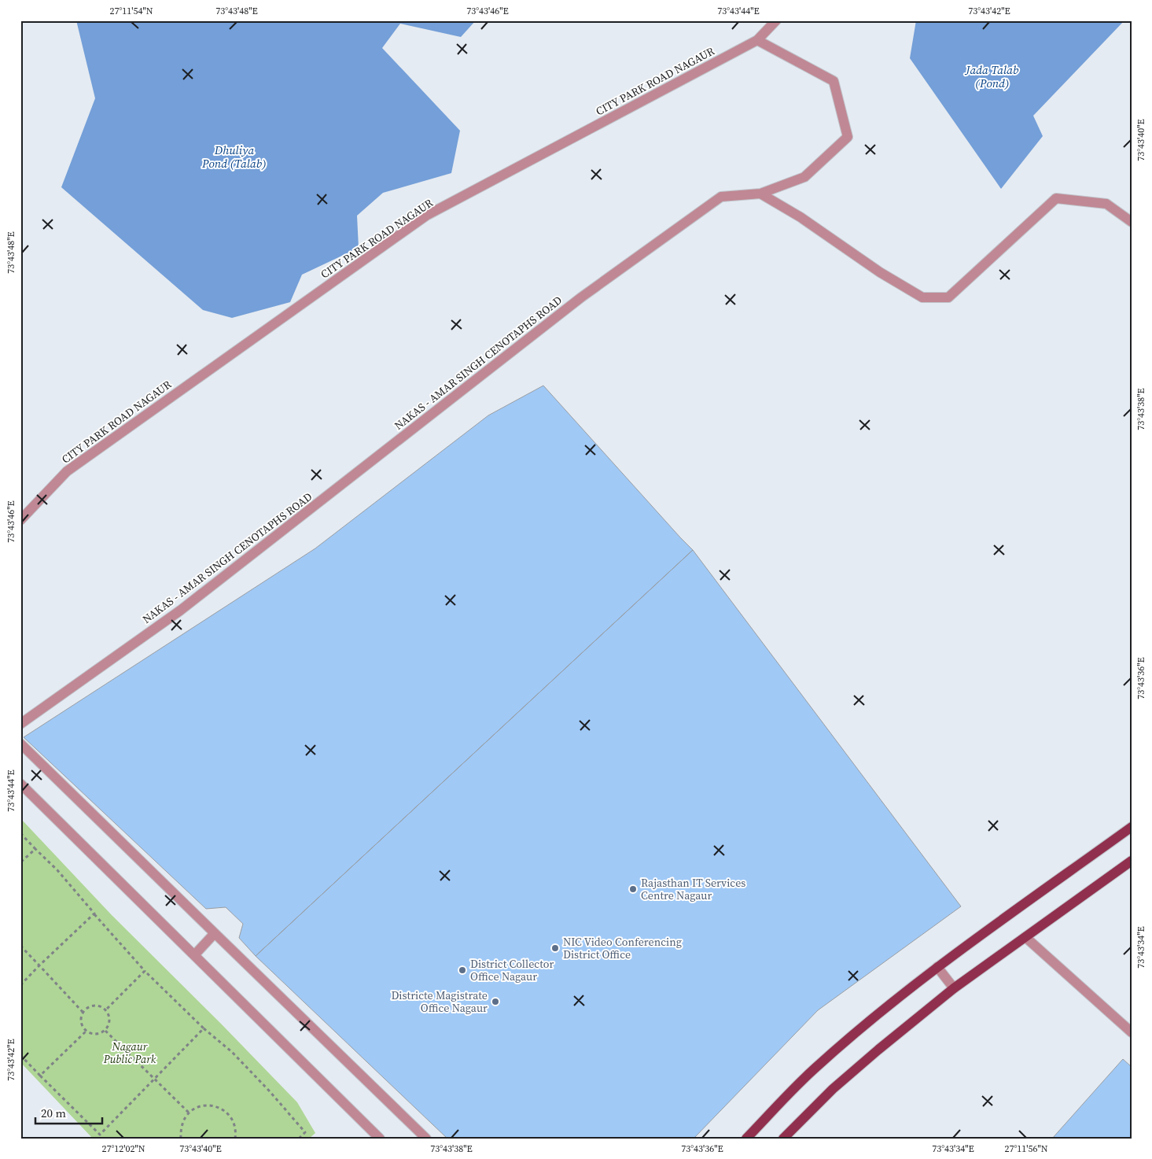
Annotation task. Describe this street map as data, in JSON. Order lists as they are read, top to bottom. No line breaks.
{"streets":{"street":["CITY PARK ROAD NAGAUR","NAKAS - AMAR SINGH CENOTAPHS ROAD"]},"crossings":[["CITY PARK ROAD NAGAUR","NAKAS - AMAR SINGH CENOTAPHS ROAD"]],"water":["Jada Talab (Pond)","Dhuliya Pond (Talab)"],"parks":["Nagaur Public Park"],"places":["Rajasthan IT Services Centre Nagaur","NIC Video Conferencing District Office","District Collector Office Nagaur","Districte Magistrate Office Nagaur"],"scale_bar":"20 m","coordinates":["27°11'54\"N","73°43'48\"E","73°43'46\"E","73°43'44\"E","73°43'42\"E","73°43'40\"E","73°43'38\"E","73°43'36\"E","73°43'34\"E","27°12'02\"N","27°11'56\"N"]}
